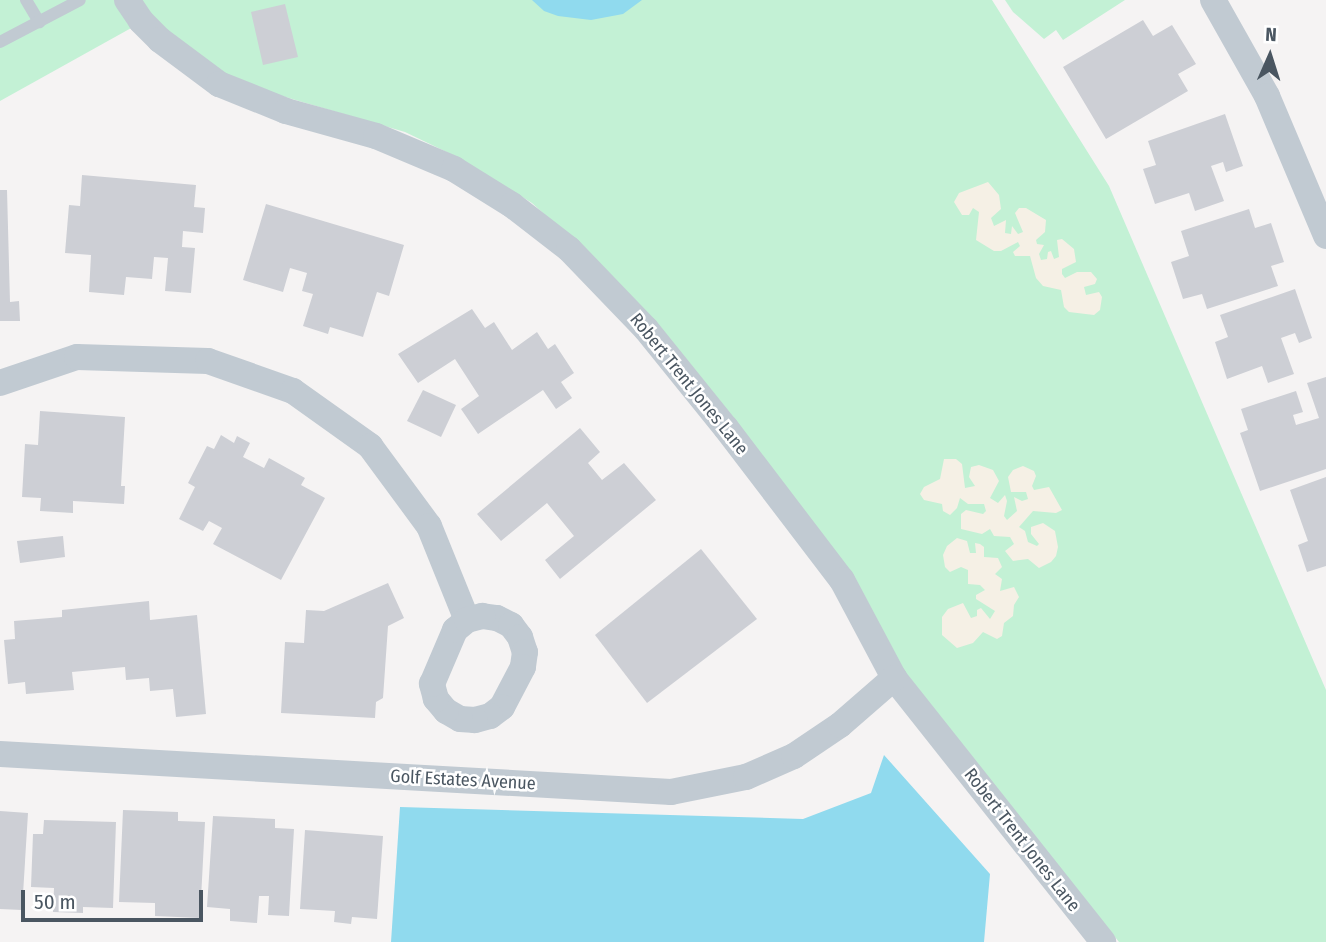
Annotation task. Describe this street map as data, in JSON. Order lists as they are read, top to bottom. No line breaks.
{"streets":{"street":["Robert Trent Jones Lane","Golf Estates Avenue"]},"crossings":[["Robert Trent Jones Lane","Golf Estates Avenue"]],"scale_bar":"50 m","north":"top"}
